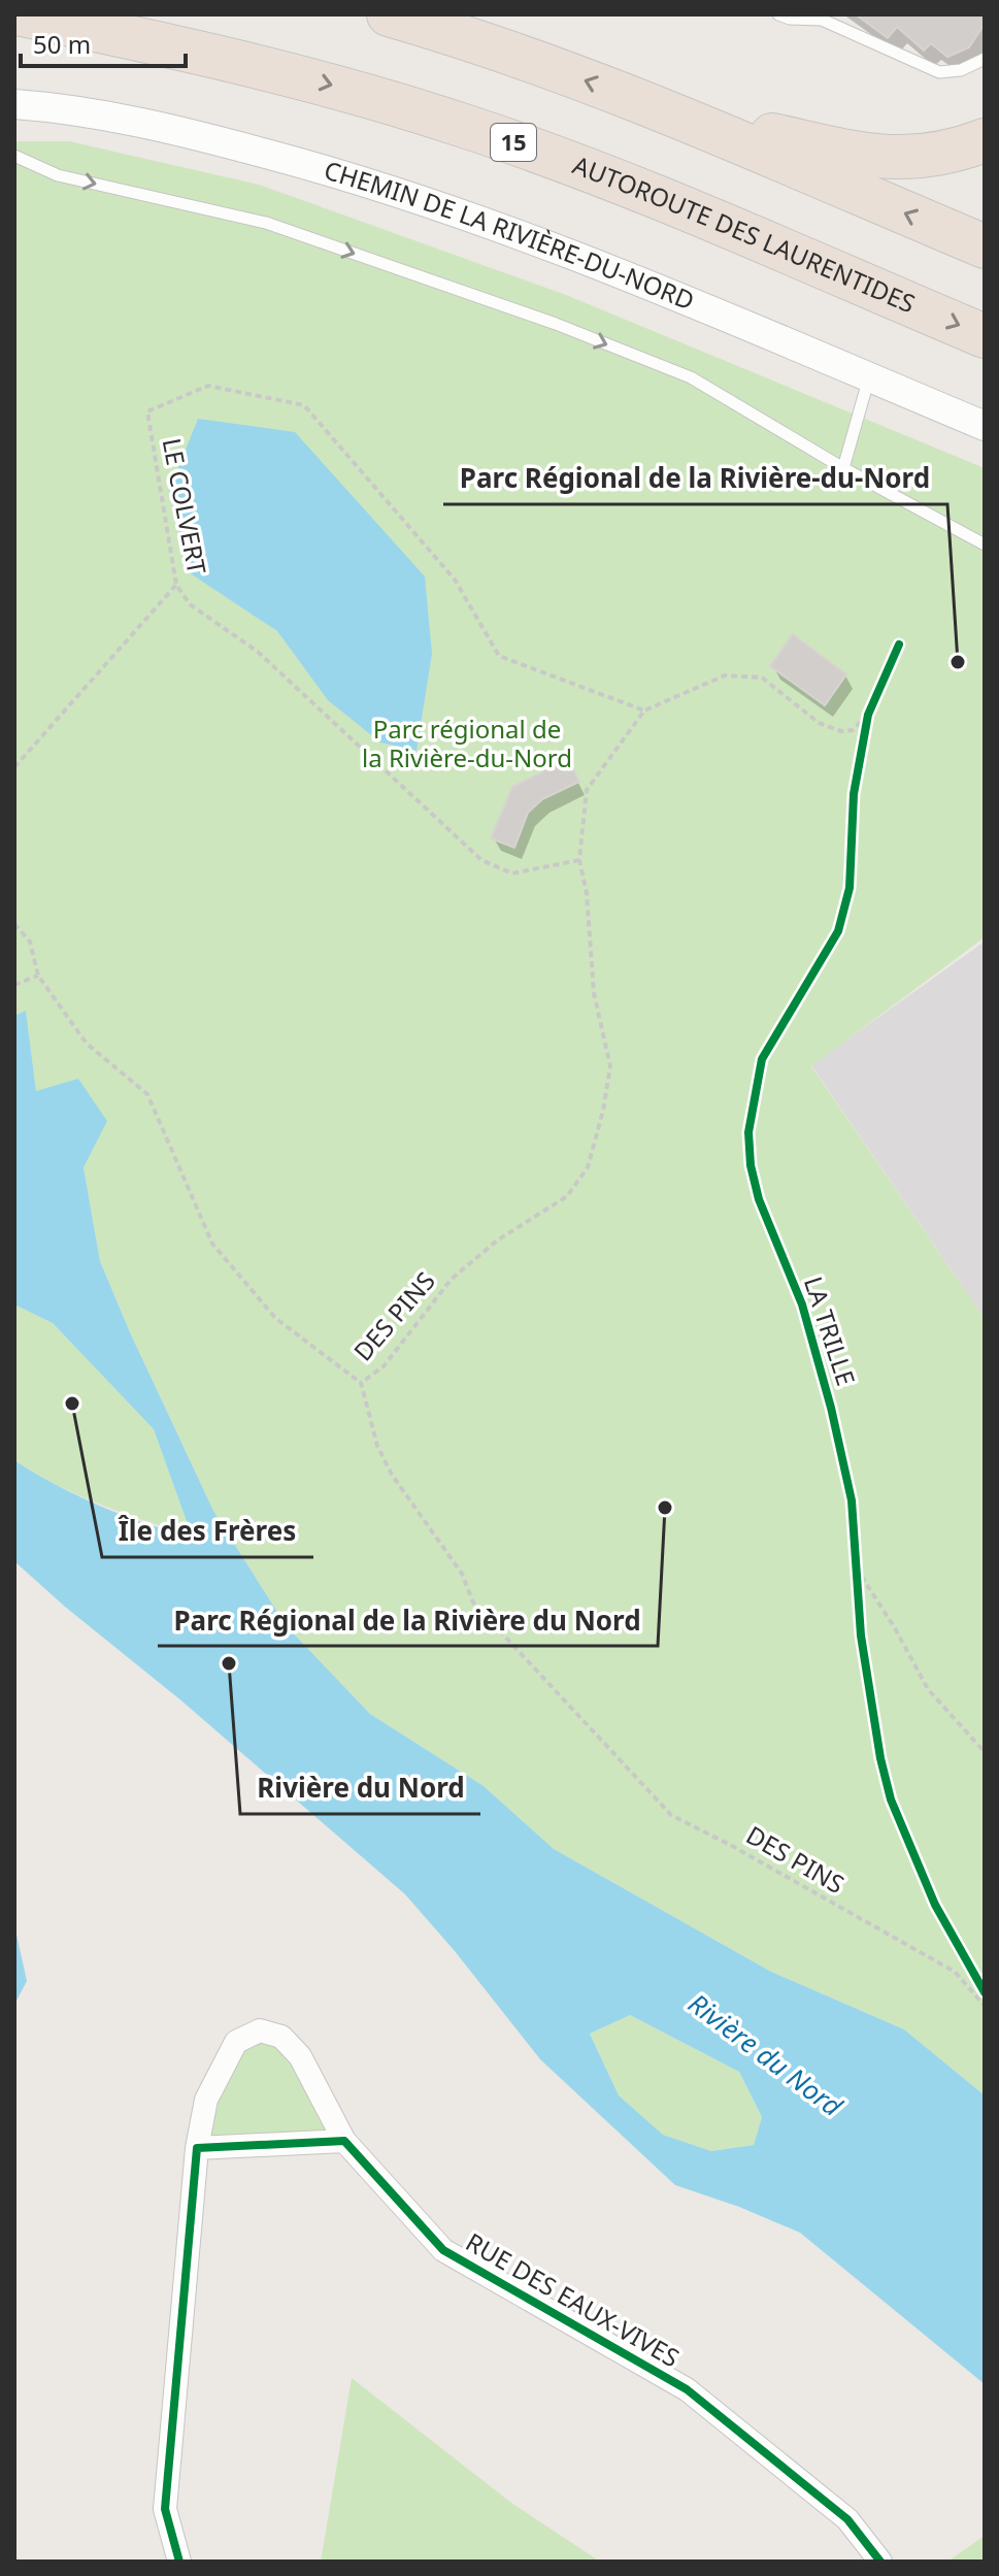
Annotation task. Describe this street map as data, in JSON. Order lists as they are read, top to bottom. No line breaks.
{"streets":{"highway":["15","AUTOROUTE DES LAURENTIDES"],"street":["CHEMIN DE LA RIVIÈRE-DU-NORD","RUE DES EAUX-VIVES"],"path":["LE COLVERT","DES PINS"],"cycle path":["LA TRILLE"]},"crossings":[["LE COLVERT","DES PINS"]],"water":["Rivière du Nord"],"parks":["Parc régional de la Rivière-du-Nord"],"places":["Parc Régional de la Rivière-du-Nord","Île des Frères","Parc Régional de la Rivière du Nord","Rivière du Nord"],"scale_bar":"50 m"}
